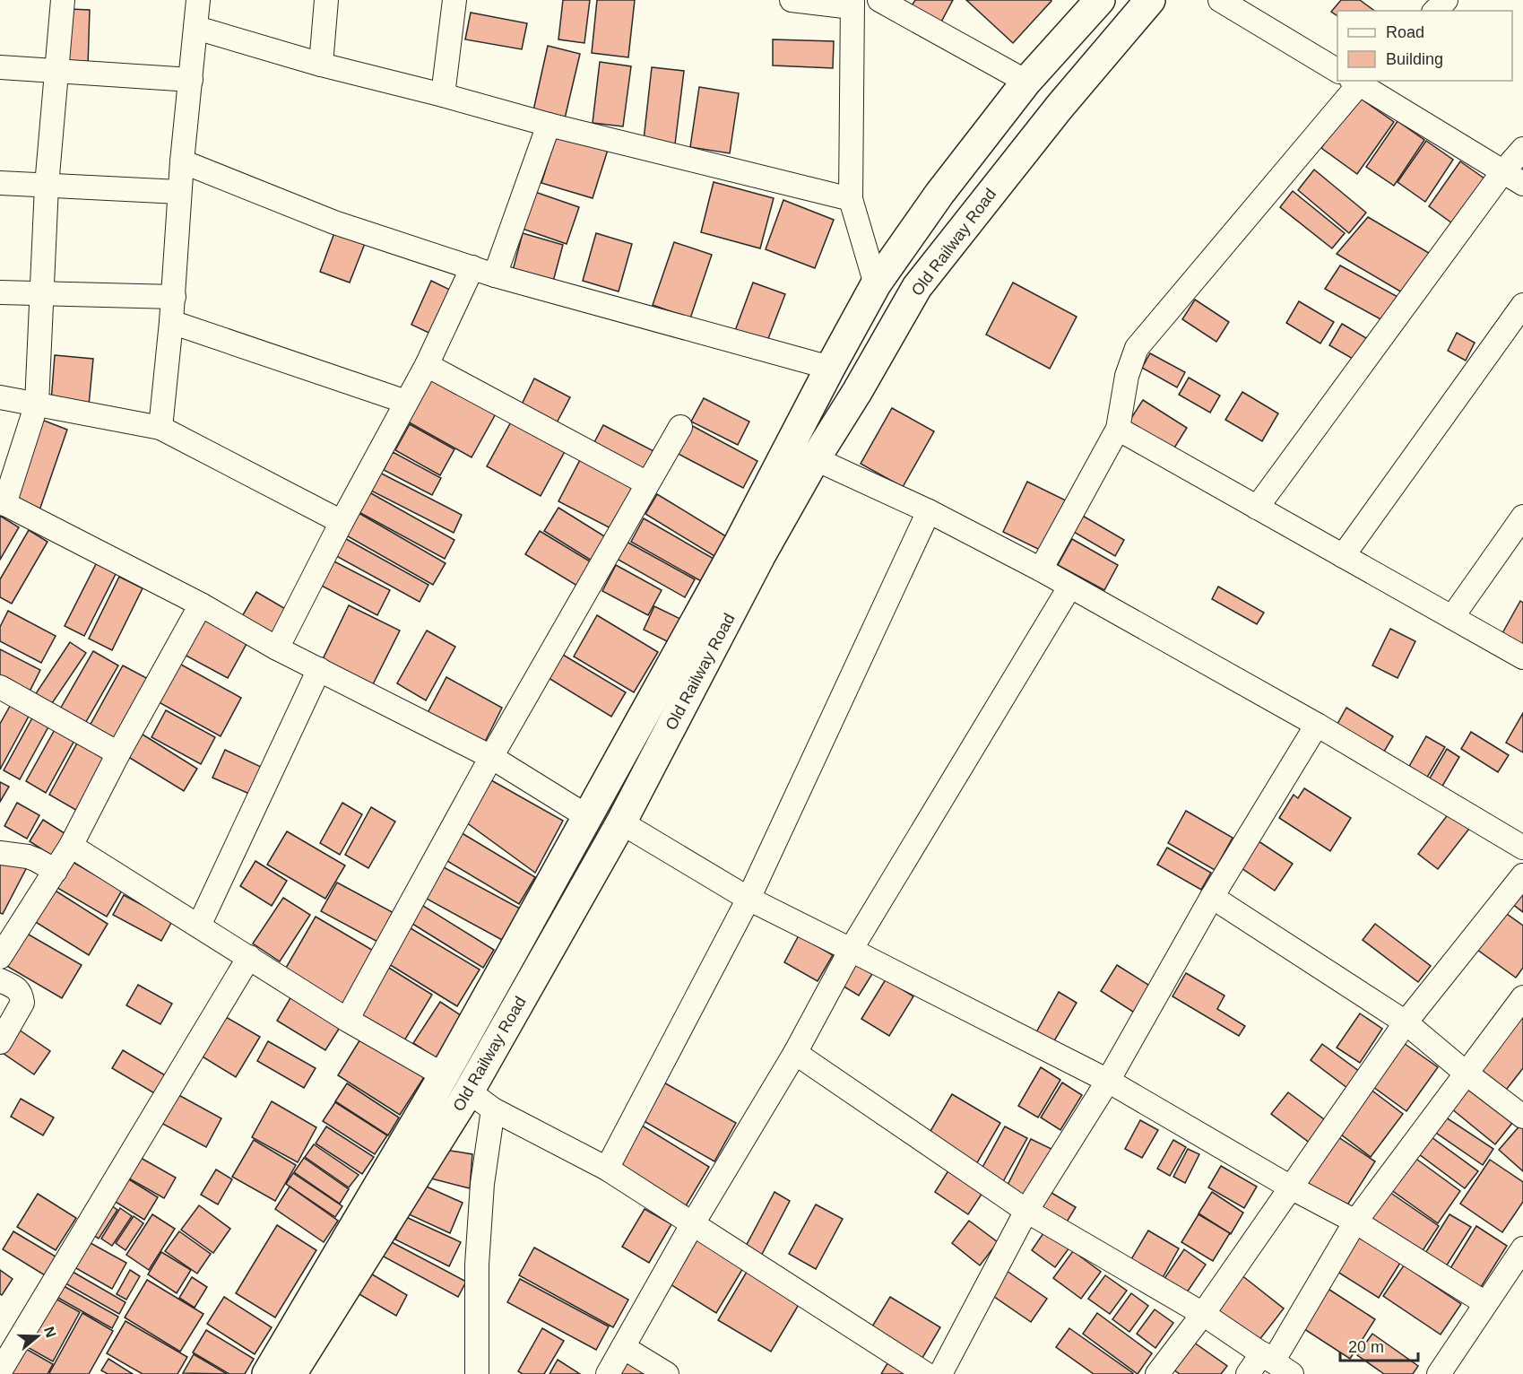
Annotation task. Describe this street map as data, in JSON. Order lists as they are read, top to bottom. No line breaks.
{"streets":{"main road":["Old Railway Road"]},"legend":["Road","Building"],"scale_bar":"20 m","north":"right"}
